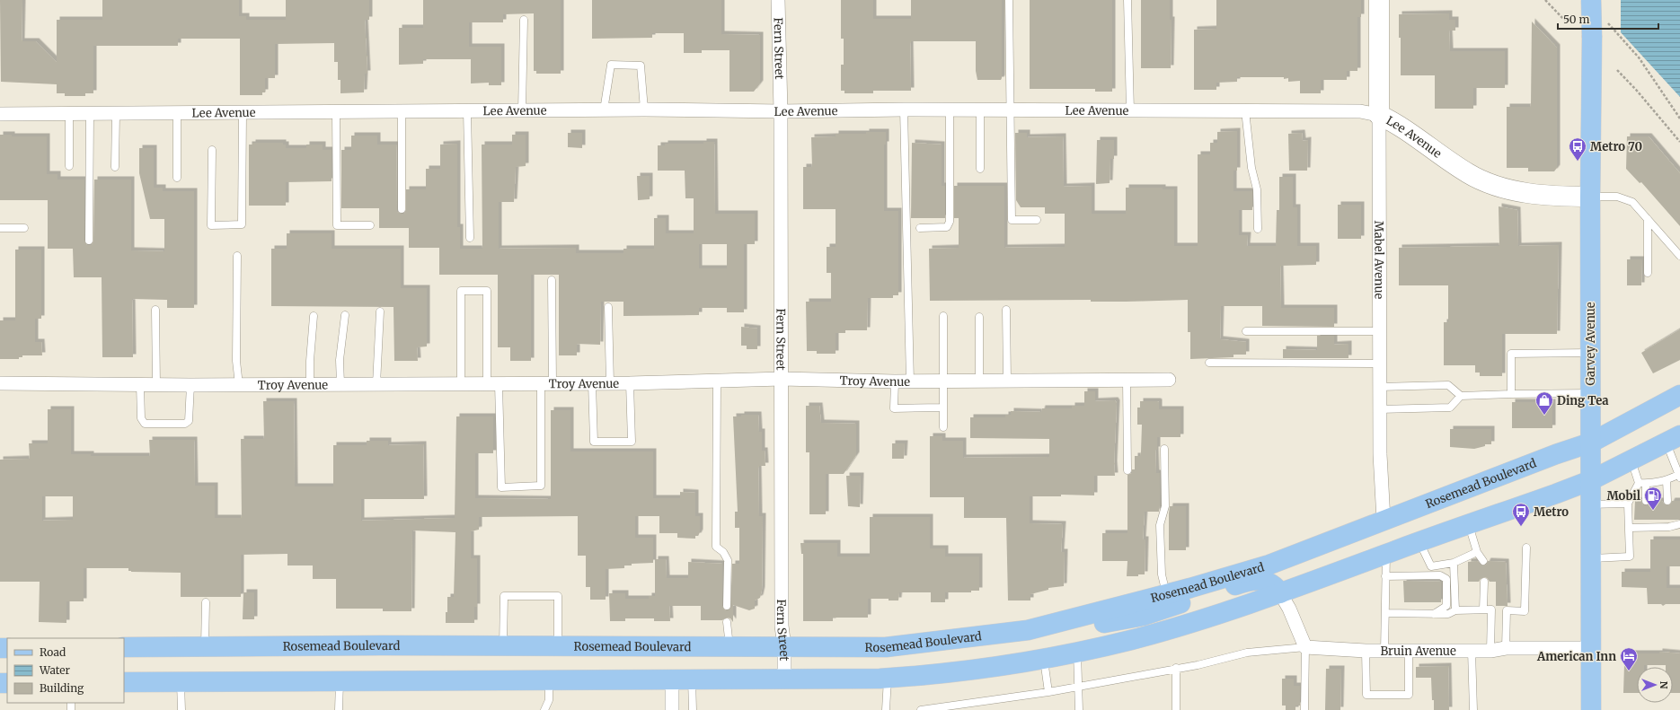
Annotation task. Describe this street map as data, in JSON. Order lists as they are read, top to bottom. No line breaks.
{"streets":{"main road":["Garvey Avenue","Rosemead Boulevard"],"street":["Fern Street","Lee Avenue","Mabel Avenue","Troy Avenue","Bruin Avenue"]},"crossings":[["Fern Street","Lee Avenue"],["Fern Street","Troy Avenue"],["Fern Street","Rosemead Boulevard"],["Lee Avenue","Mabel Avenue"],["Lee Avenue","Garvey Avenue"],["Mabel Avenue","Rosemead Boulevard"],["Garvey Avenue","Rosemead Boulevard"],["Garvey Avenue","Bruin Avenue"]],"places":{"bus stop":["Metro 70","Metro"],"shop":["Ding Tea"],"fuel station":["Mobil"],"hotel":["American Inn"]},"legend":["Road","Water","Building"],"scale_bar":"50 m","north":"right"}
